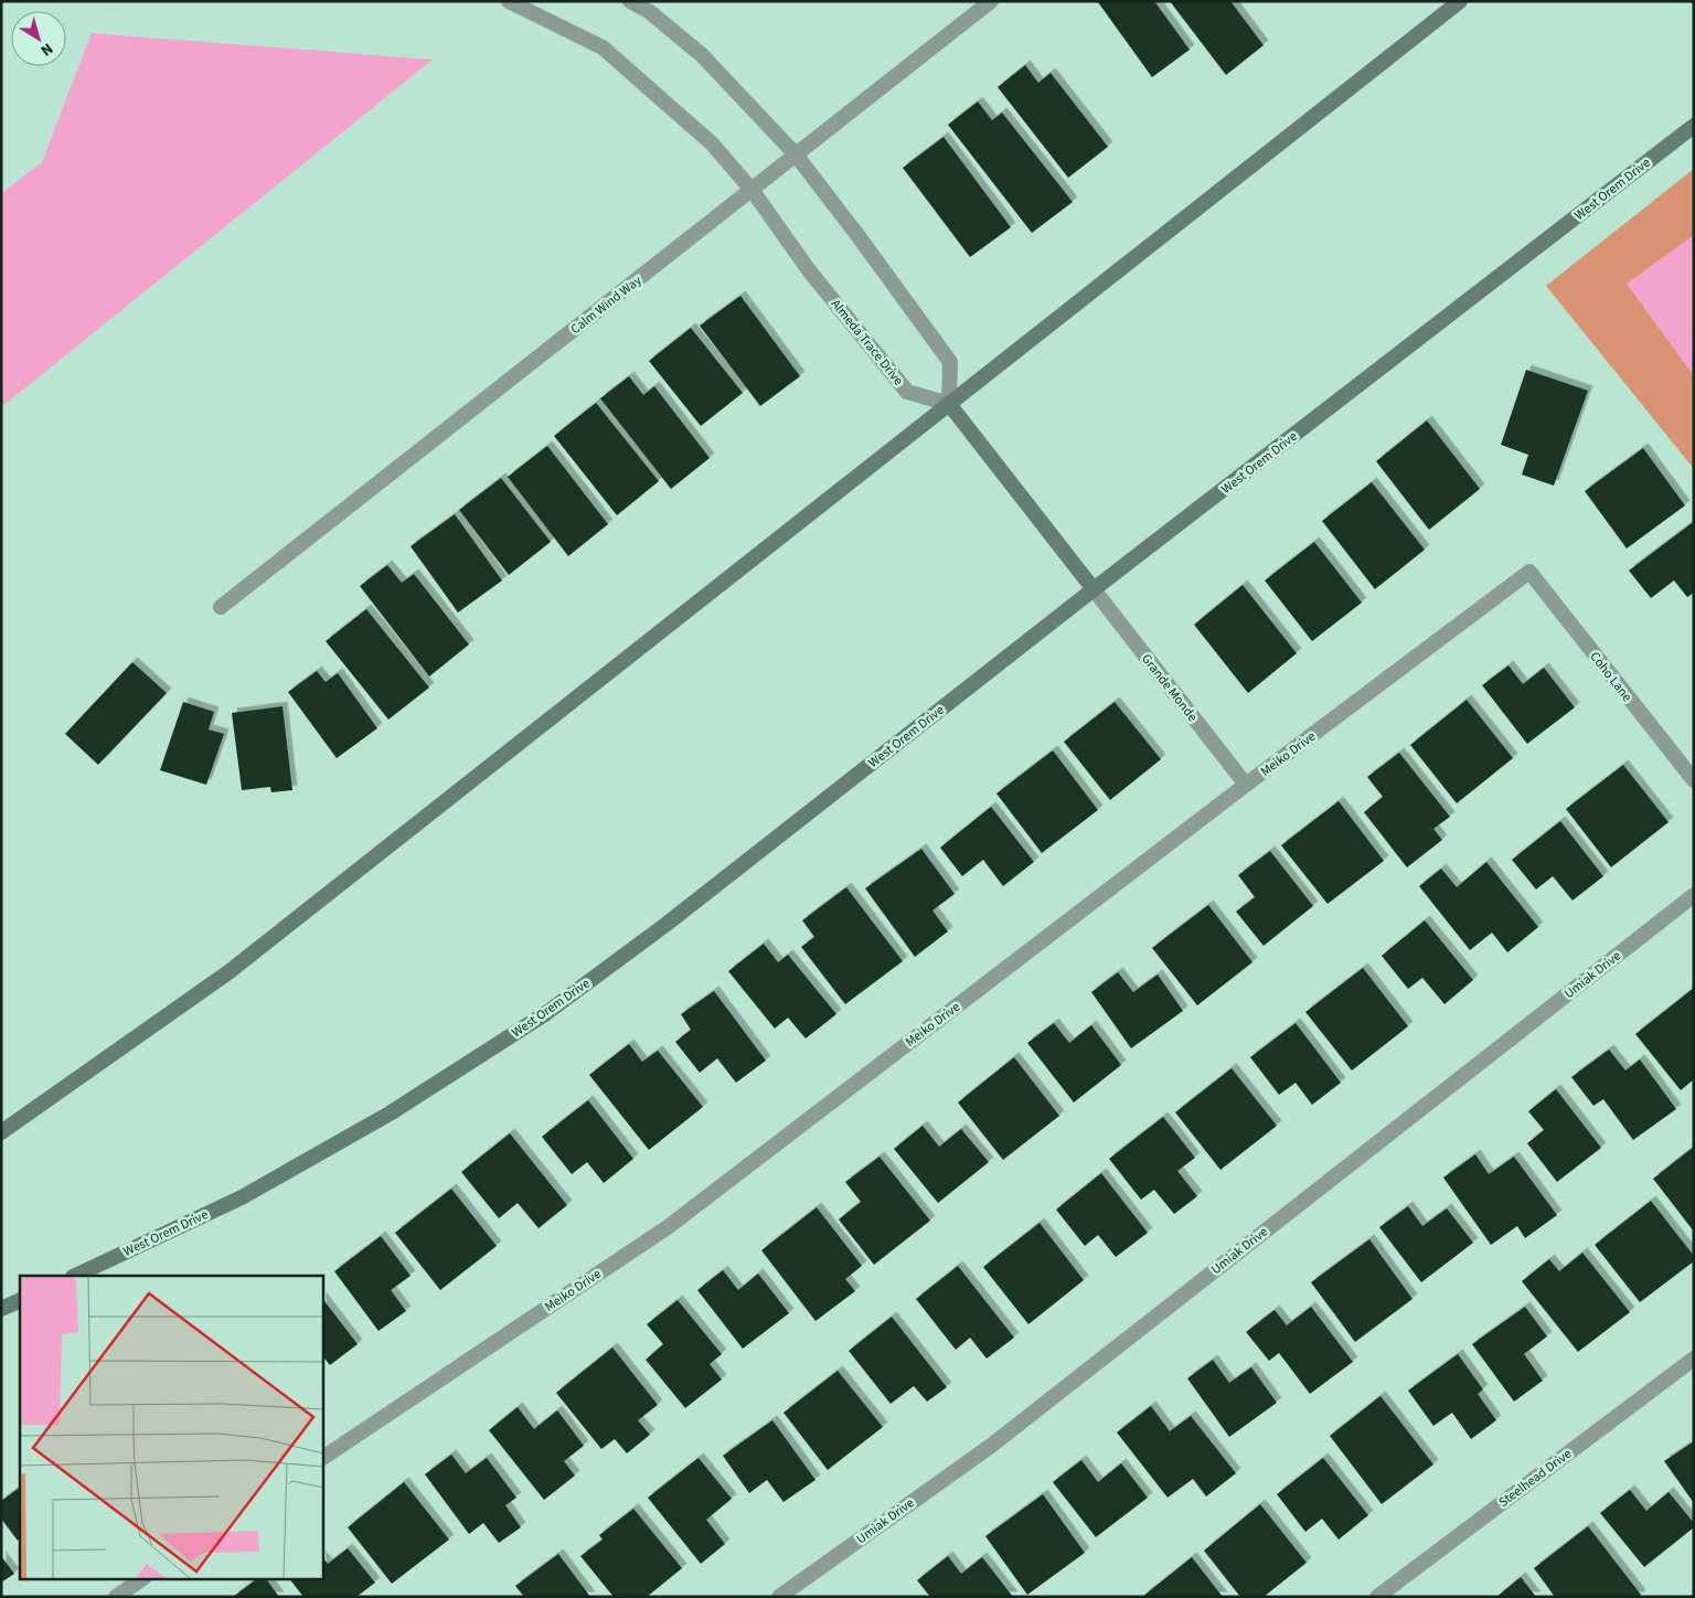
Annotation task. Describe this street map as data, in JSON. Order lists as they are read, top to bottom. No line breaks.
{"streets":{"main road":["West Orem Drive"],"street":["Calm Wind Way","Almeda Trace Drive","Coho Lane","Grande Monde","Meiko Drive","Umiak Drive","Steelhead Drive"]},"crossings":[["West Orem Drive","Grande Monde"],["Calm Wind Way","Almeda Trace Drive"],["Coho Lane","Meiko Drive"],["Grande Monde","Meiko Drive"]],"north":"bottom right"}
